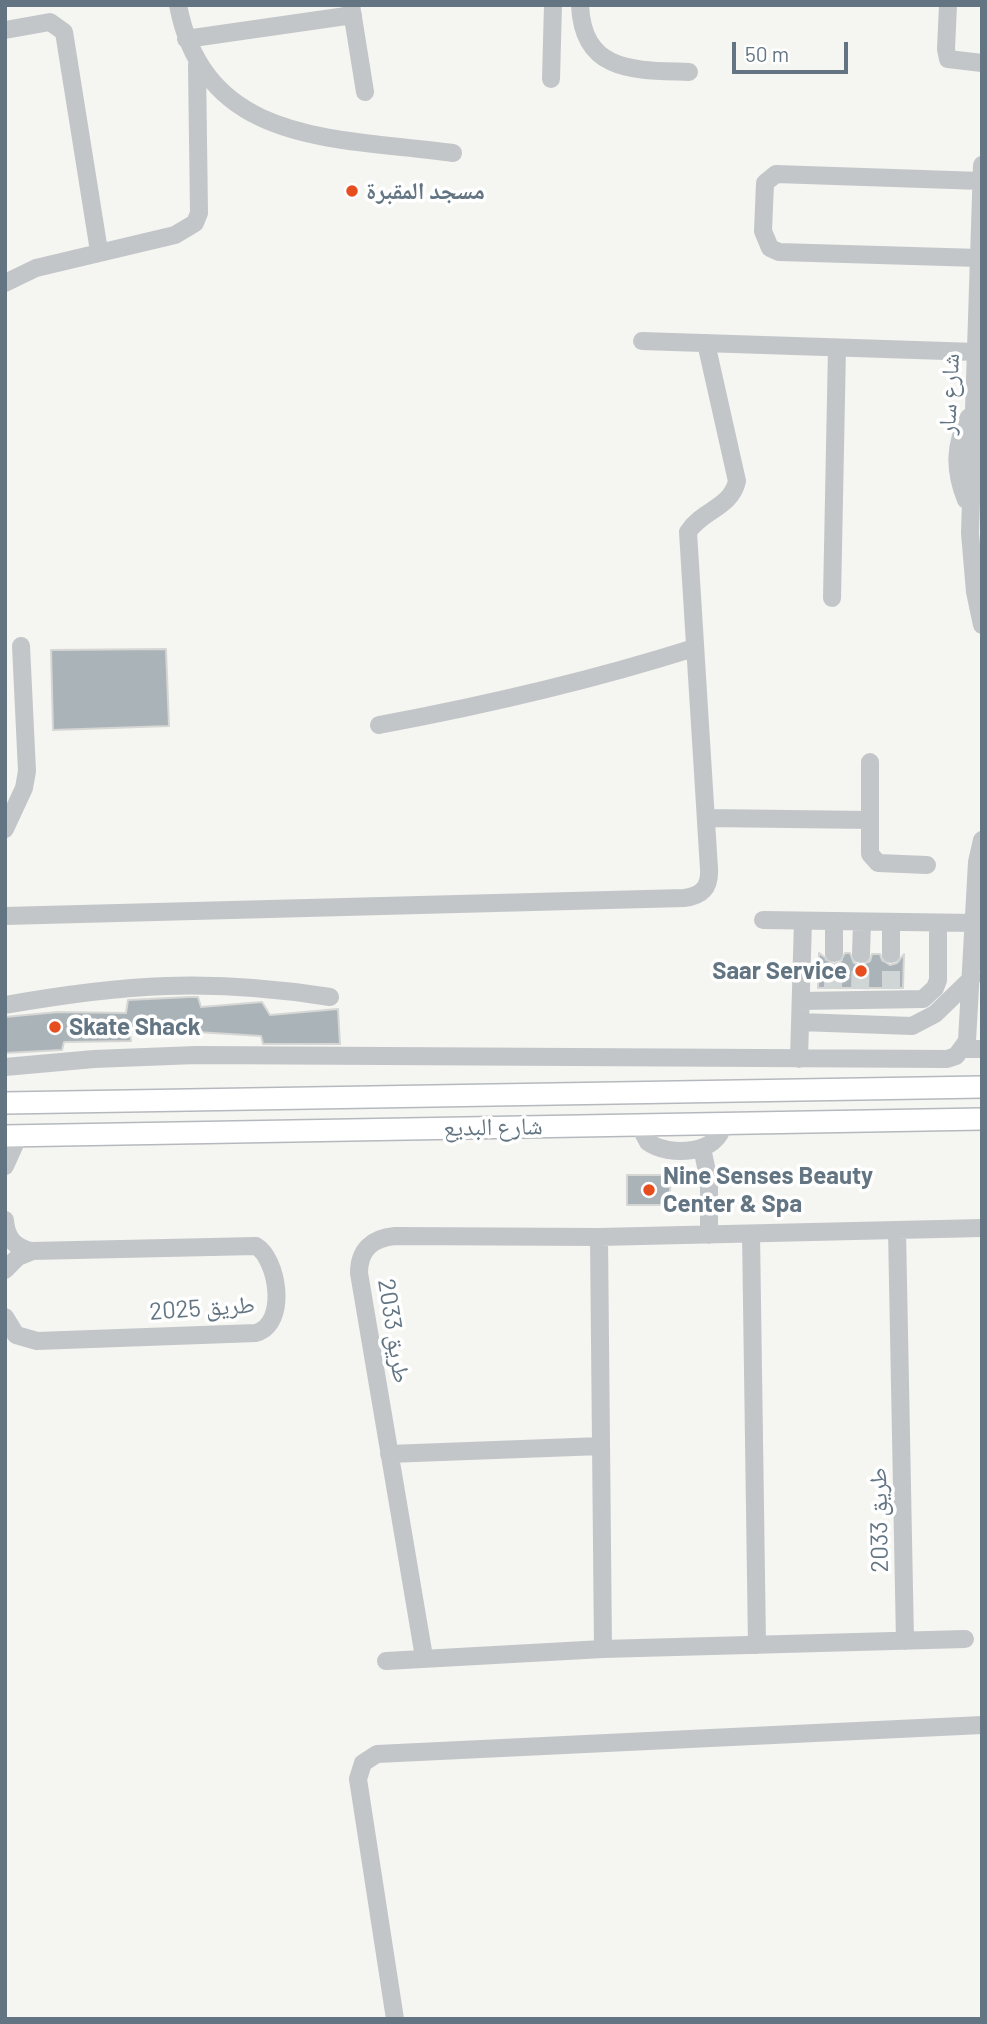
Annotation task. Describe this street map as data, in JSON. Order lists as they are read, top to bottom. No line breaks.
{"streets":{"main road":["شارع البديع"],"street":["شارع سار","طريق 2025","طريق 2033"]},"places":["مسجد المقبرة","Saar Service","Skate Shack","Nine Senses Beauty Center & Spa"],"scale_bar":"50 m"}
